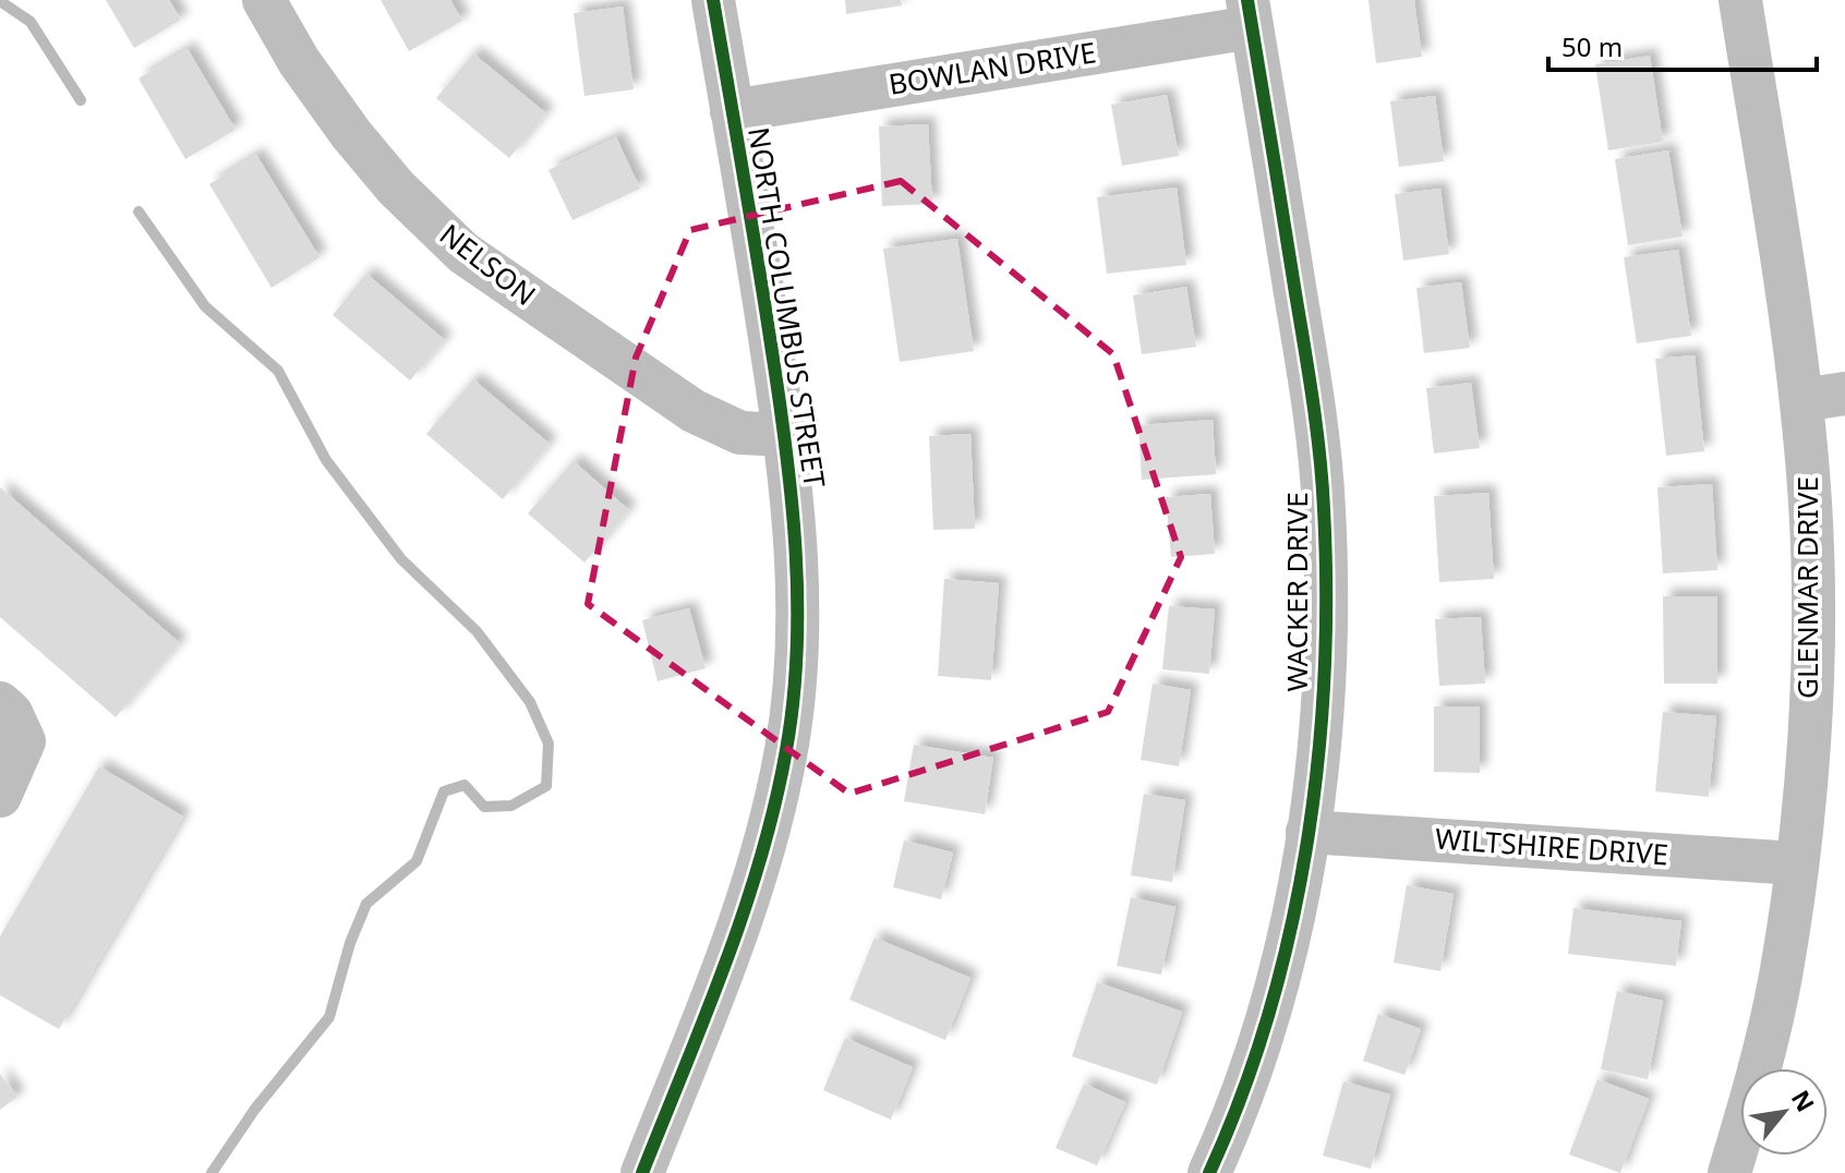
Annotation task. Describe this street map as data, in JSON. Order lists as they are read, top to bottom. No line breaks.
{"streets":{"street":["BOWLAN DRIVE","NELSON","NORTH COLUMBUS STREET","GLENMAR DRIVE","WACKER DRIVE","WILTSHIRE DRIVE"]},"crossings":[["BOWLAN DRIVE","NORTH COLUMBUS STREET"],["BOWLAN DRIVE","WACKER DRIVE"],["NELSON","NORTH COLUMBUS STREET"],["GLENMAR DRIVE","WILTSHIRE DRIVE"],["WACKER DRIVE","WILTSHIRE DRIVE"]],"scale_bar":"50 m","north":"top right"}
